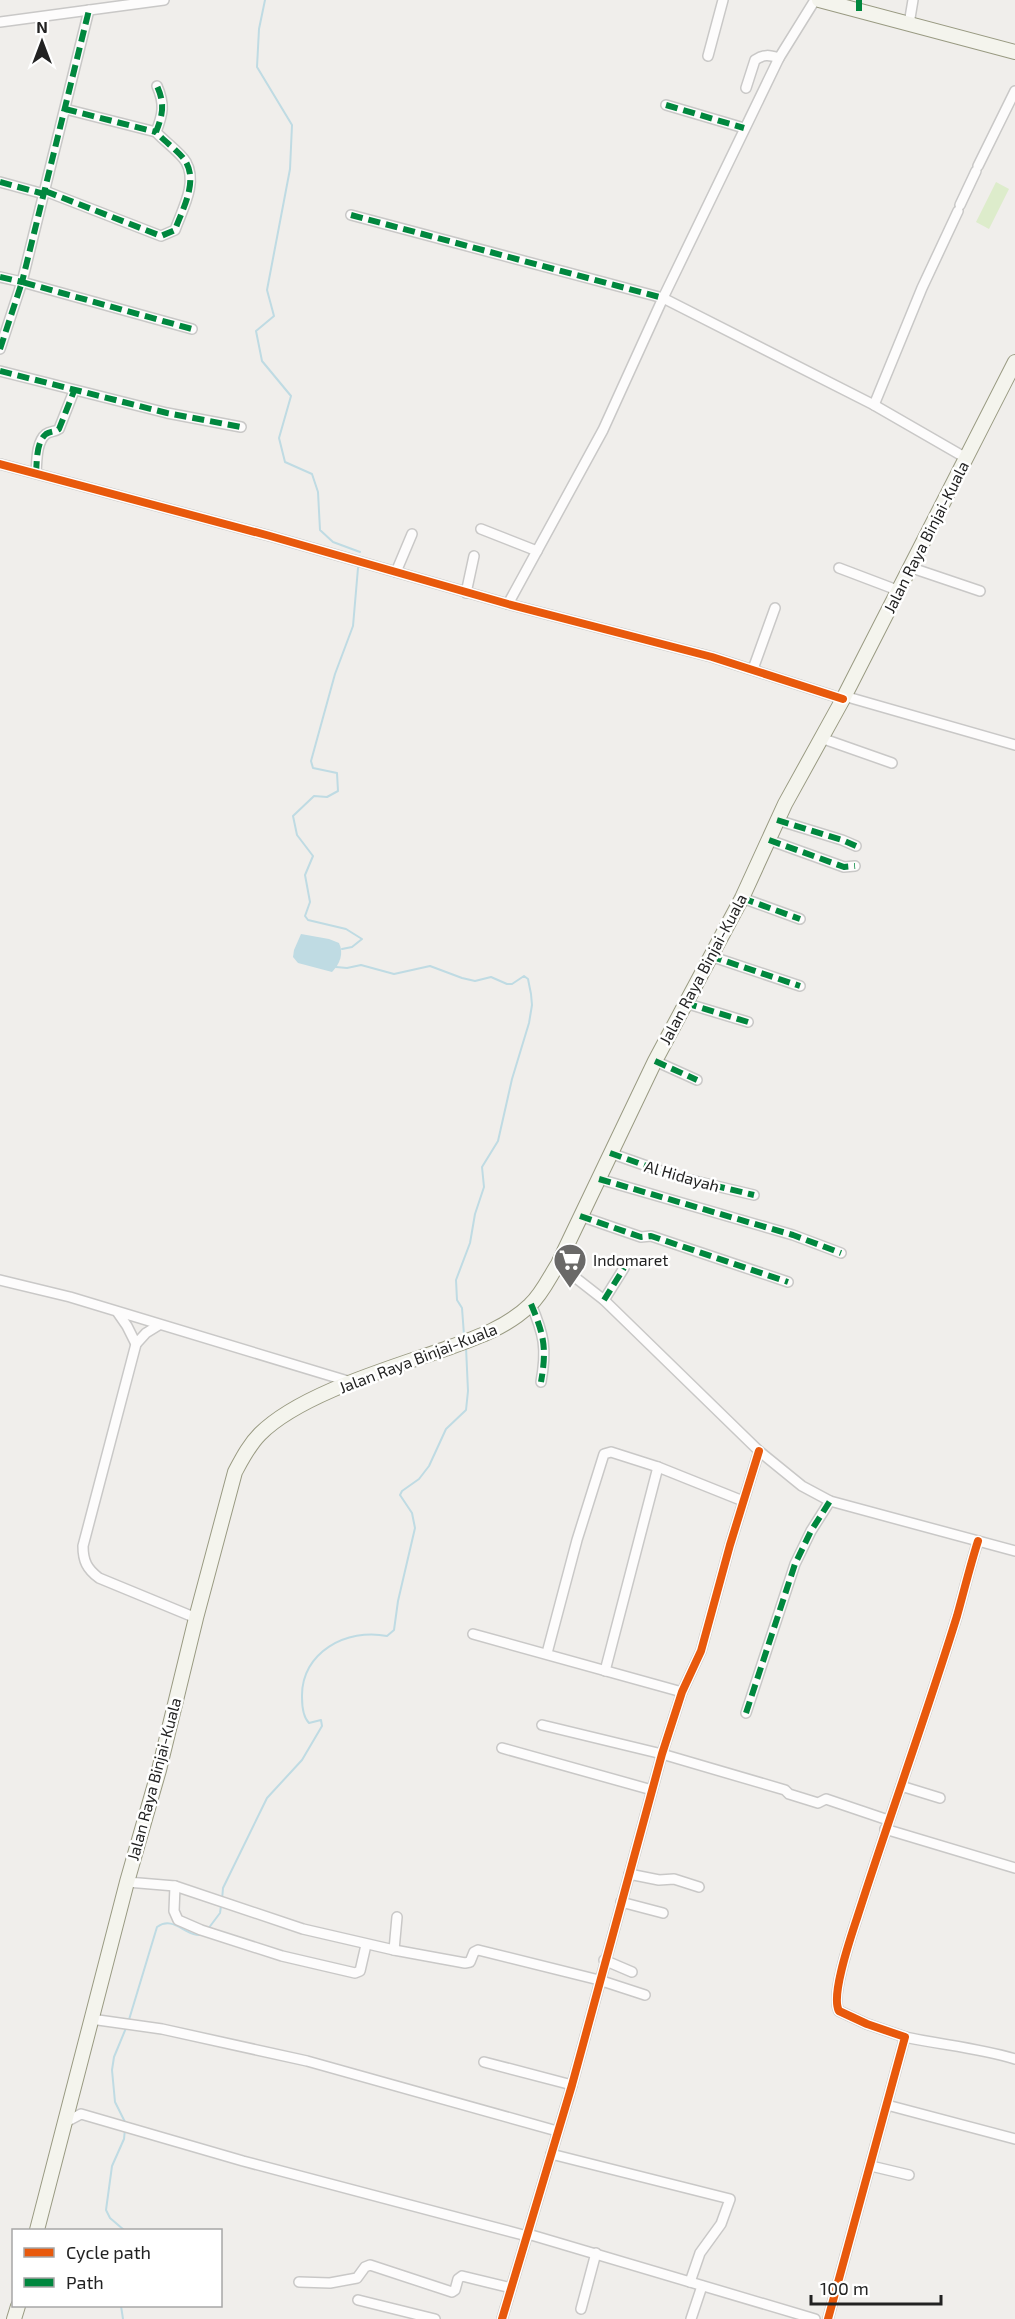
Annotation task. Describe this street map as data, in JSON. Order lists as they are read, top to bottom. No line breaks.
{"streets":{"main road":["Jalan Raya Binjai-Kuala"],"street":["Al Hidayah"]},"crossings":[["Jalan Raya Binjai-Kuala","Al Hidayah"]],"places":{"supermarket":["Indomaret"]},"legend":["Cycle path","Path"],"scale_bar":"100 m","north":"top"}
